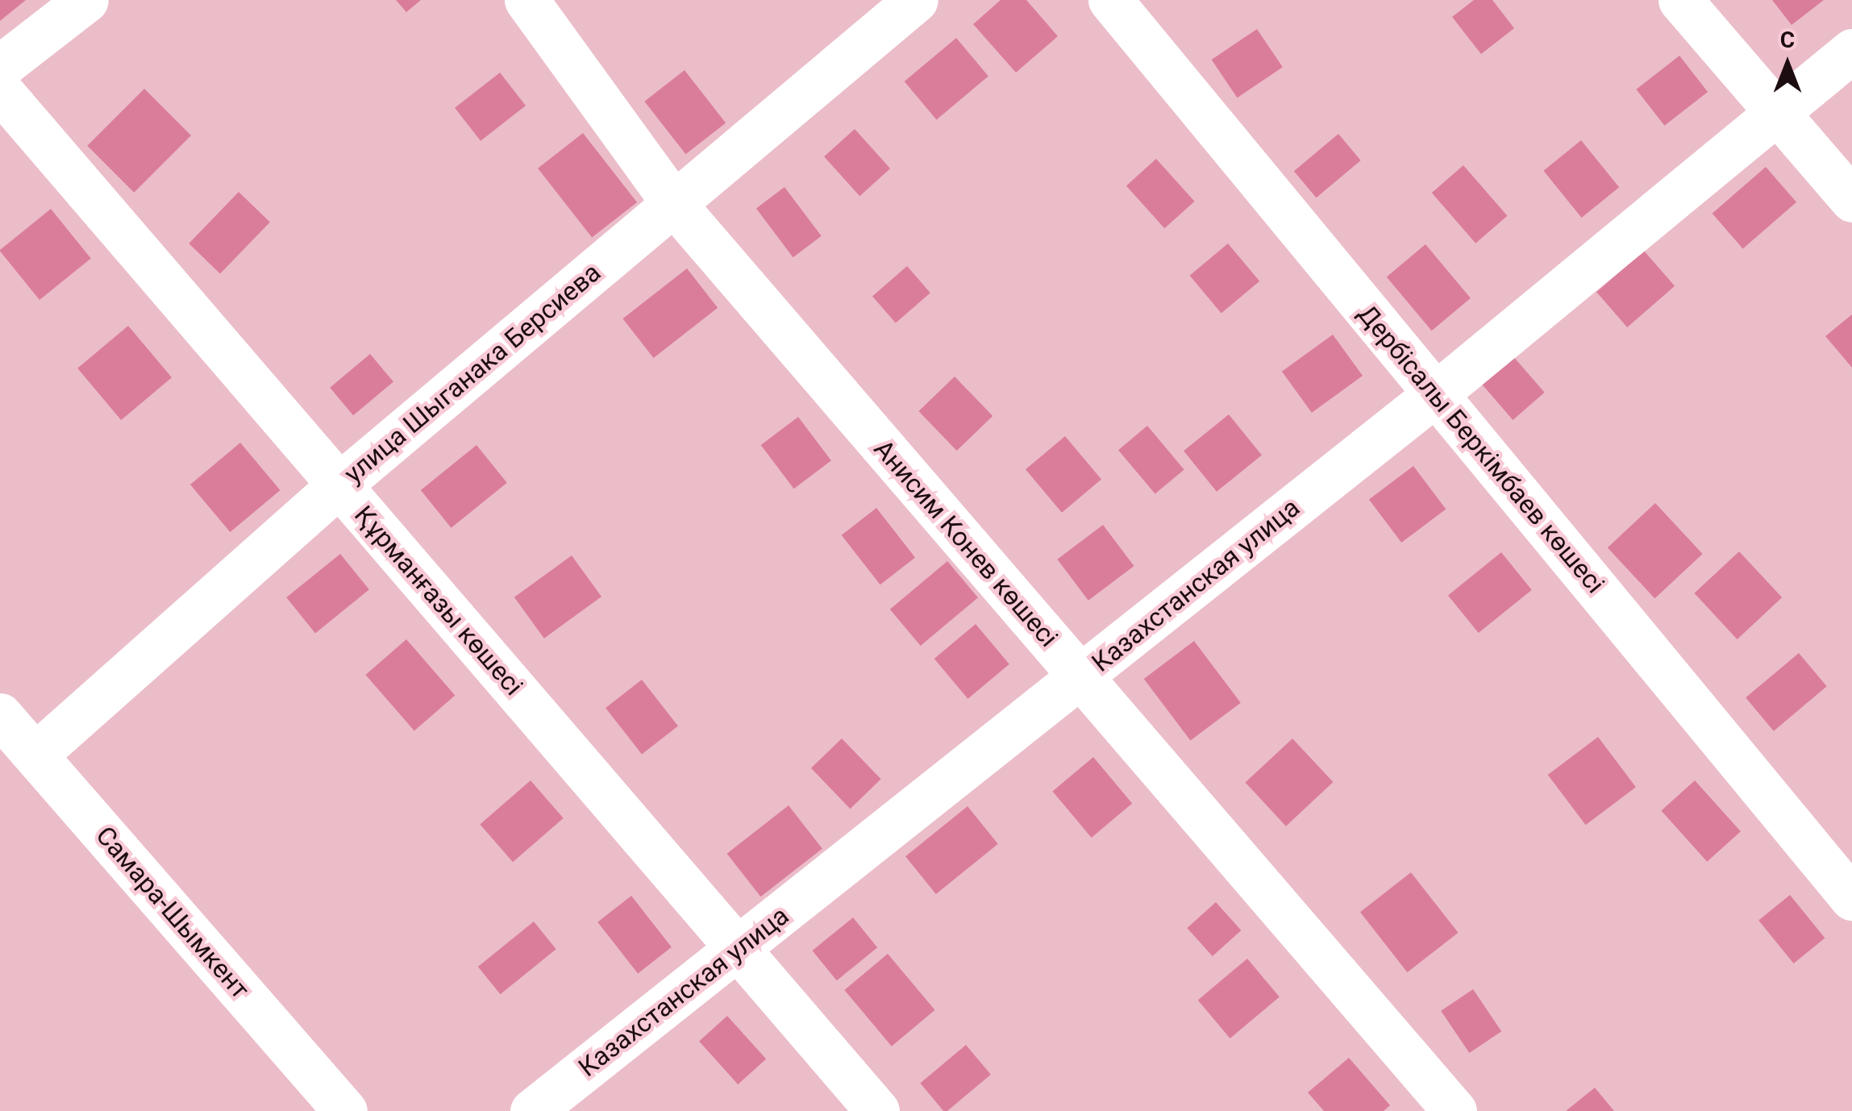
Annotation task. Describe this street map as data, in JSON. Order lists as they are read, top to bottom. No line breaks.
{"streets":{"main road":["улица Шыганака Берсиева","Дербісалы Беркімбаев көшесі","Анисим Конев көшесі","Казахстанская улица","Құрманғазы көшесі","Самара-Шымкент"]},"crossings":[["улица Шыганака Берсиева","Анисим Конев көшесі"],["улица Шыганака Берсиева","Құрманғазы көшесі"],["улица Шыганака Берсиева","Самара-Шымкент"],["Дербісалы Беркімбаев көшесі","Казахстанская улица"],["Анисим Конев көшесі","Казахстанская улица"],["Казахстанская улица","Құрманғазы көшесі"]],"north":"top"}
